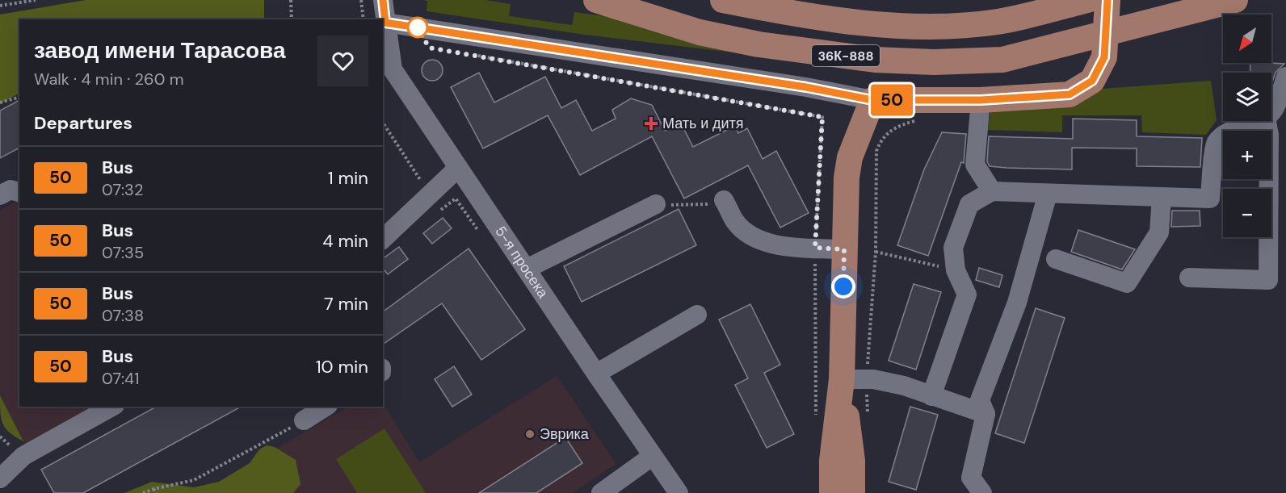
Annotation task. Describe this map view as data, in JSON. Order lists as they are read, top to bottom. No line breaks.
{"streets":{"main road":["36К-888"],"street":["5-я просека"]},"places":{"health":["Мать и дитя"],"other":["Эврика"]},"lines":["bus line 50"],"north":"bottom left","page":{"on_map":"50","map_buttons":["+","−"],"heading":[["завод имени Тарасова","Walk · 4 min · 260 m"],"Departures"],"list":[{"mark":"50","name":"Bus","note":"07:32","value":"1 min"},{"mark":"50","name":"Bus","note":"07:35","value":"4 min"},{"mark":"50","name":"Bus","note":"07:38","value":"7 min"},{"mark":"50","name":"Bus","note":"07:41","value":"10 min"}]}}
